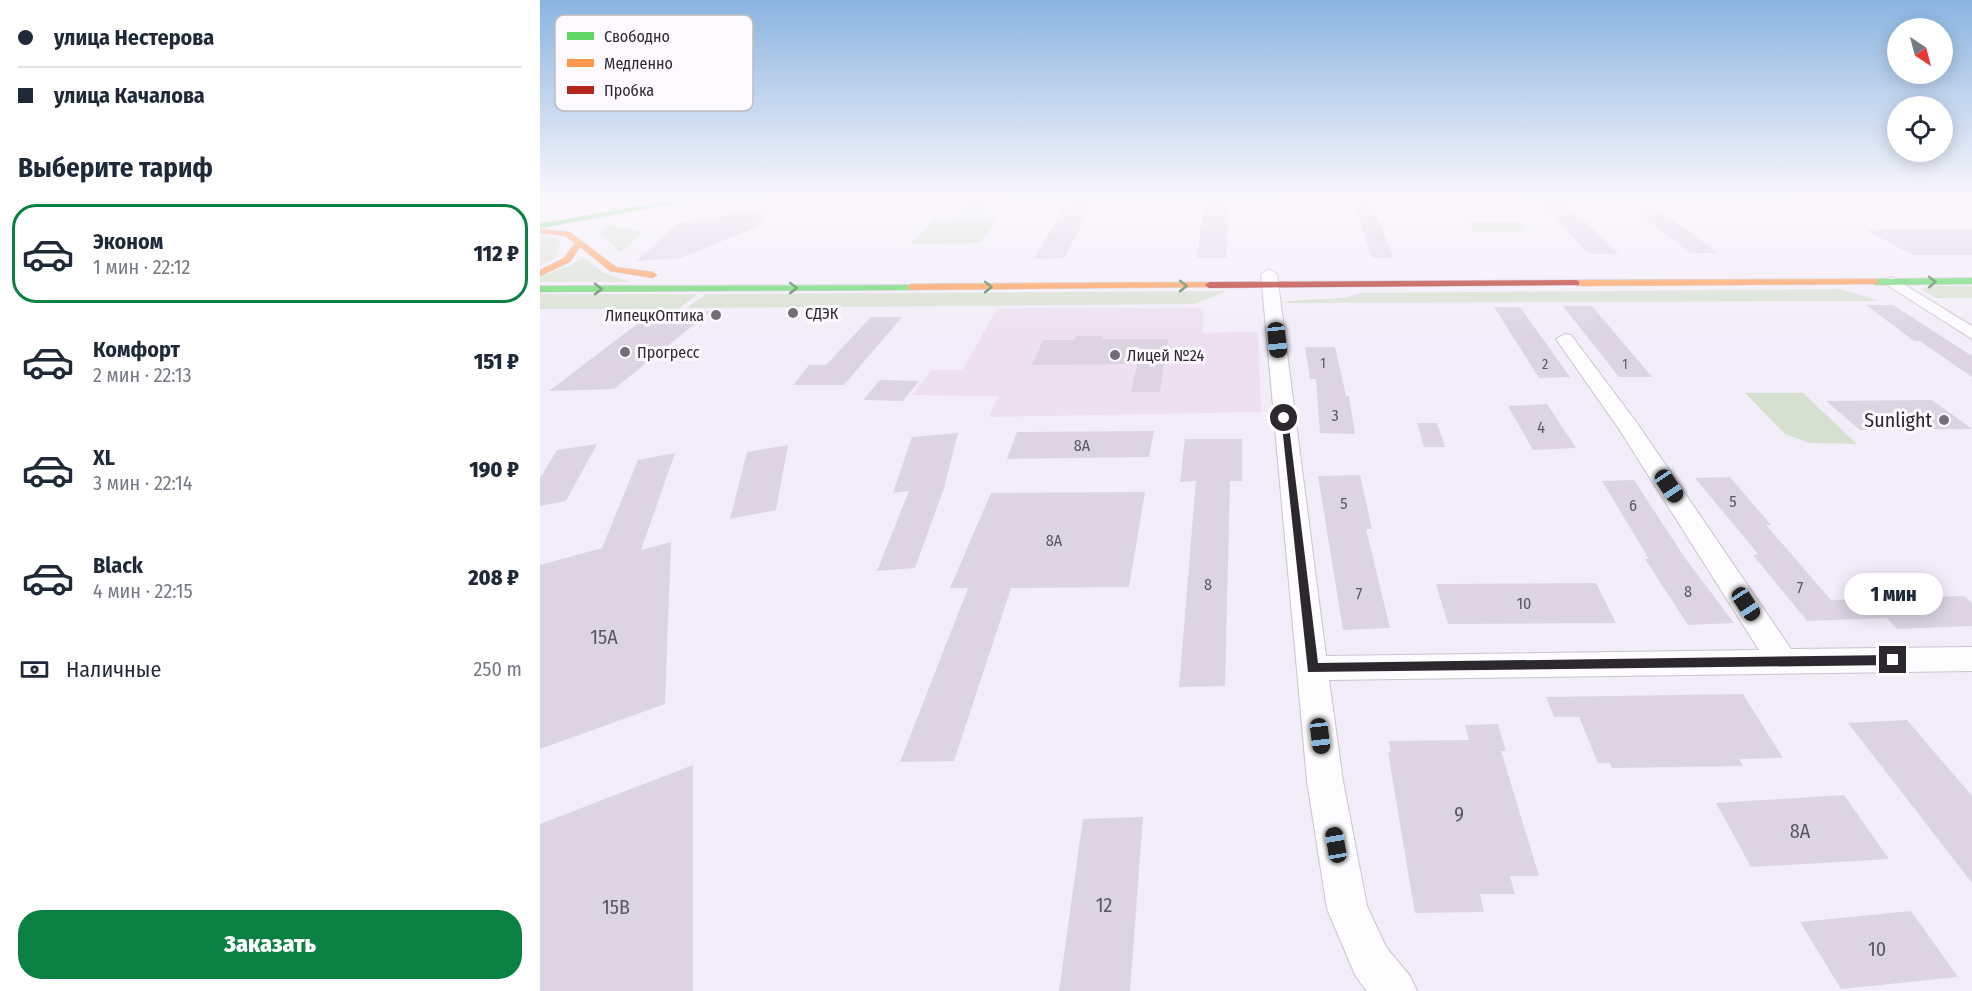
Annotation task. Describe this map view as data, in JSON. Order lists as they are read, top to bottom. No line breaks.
{"places":["СДЭК","ЛипецкОптика","Прогресс","Лицей №24","Sunlight"],"house_numbers":["1","2","1","3","4","8А","5","5","6","8А","8","7","8","7","10","15А","9","8А","12","15В","10"],"legend":["Свободно","Медленно","Пробка"],"north":"bottom right","page":{"banner":["улица Нестерова","улица Качалова"],"heading":"Выберите тариф","list":[{"name":"Эконом","note":"1 мин · 22:12","value":"112 ₽"},{"name":"Комфорт","note":"2 мин · 22:13","value":"151 ₽"},{"name":"XL","note":"3 мин · 22:14","value":"190 ₽"},{"name":"Black","note":"4 мин · 22:15","value":"208 ₽"}],"bubble":"1 мин","pay":["Наличные","250 m"],"buttons":"Заказать"}}
